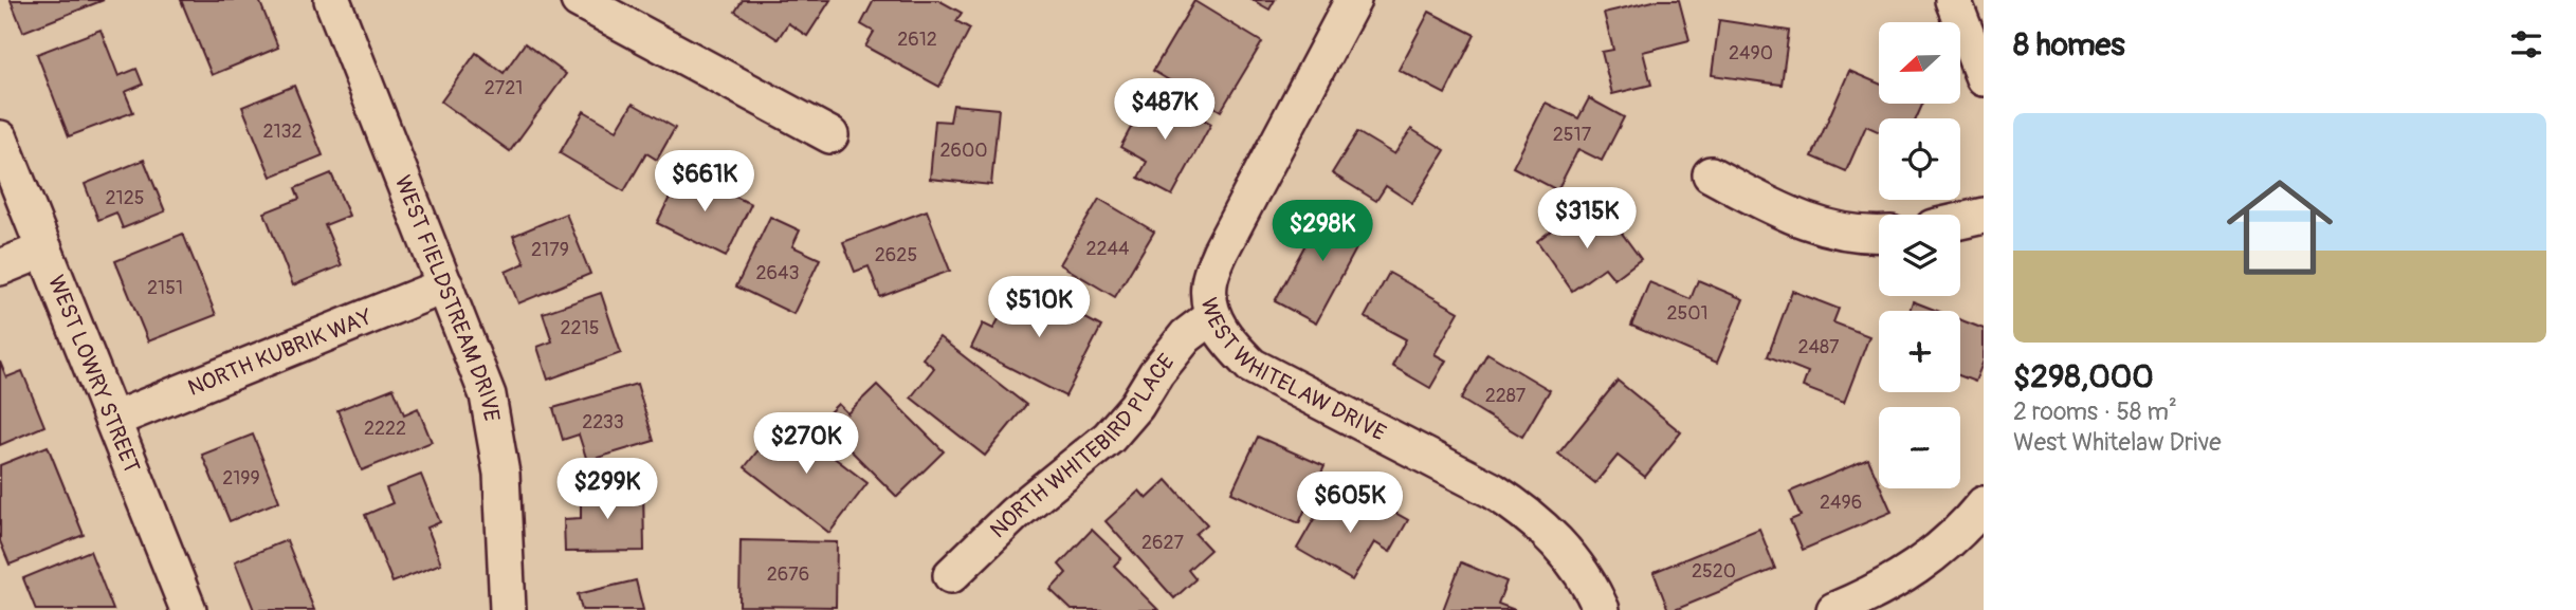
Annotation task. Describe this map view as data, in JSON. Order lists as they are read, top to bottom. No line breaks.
{"streets":{"street":["WEST FIELDSTREAM DRIVE","NORTH KUBRIK WAY","WEST WHITELAW DRIVE","WEST LOWRY STREET","NORTH WHITEBIRD PLACE"]},"crossings":[["WEST FIELDSTREAM DRIVE","NORTH KUBRIK WAY"],["NORTH KUBRIK WAY","WEST LOWRY STREET"],["WEST WHITELAW DRIVE","NORTH WHITEBIRD PLACE"]],"house_numbers":["2612","2490","2721","2132","2517","2600","2125","2244","2179","2625","2643","2151","2501","2215","2487","2287","2233","2222","2199","2496","2627","2520","2676"],"north":"left","page":{"heading":"8 homes","map_buttons":["+","−"],"price":["$487K","$661K","$315K","$298K","$510K","$270K","$299K","$605K"],"list":[{"name":"$298,000","note":"2 rooms · 58 m² · West Whitelaw Drive"}]}}
